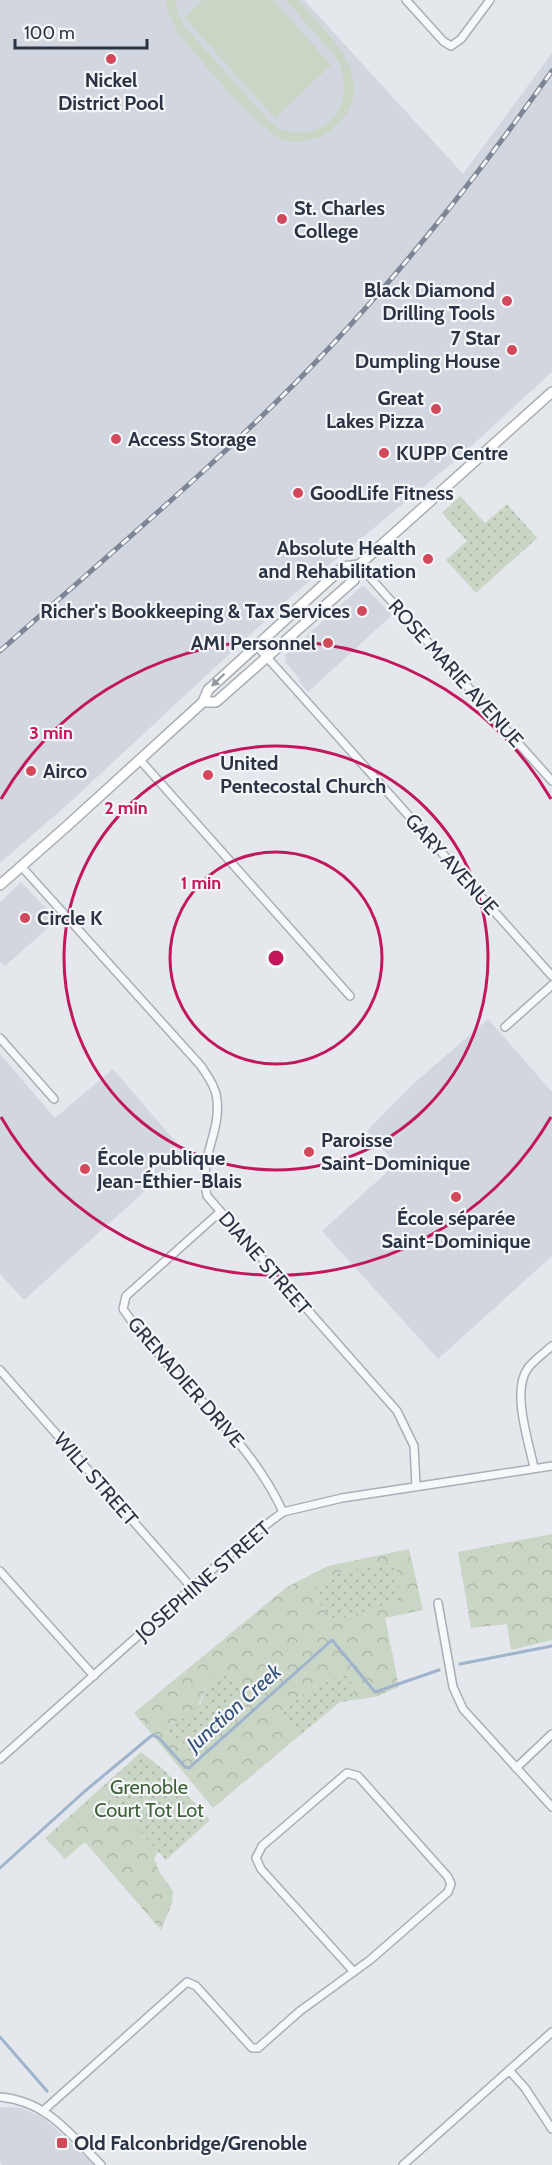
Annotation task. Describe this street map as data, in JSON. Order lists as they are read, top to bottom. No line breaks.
{"streets":{"street":["ROSE MARIE AVENUE","GARY AVENUE","DIANE STREET","GRENADIER DRIVE","WILL STREET","JOSEPHINE STREET"]},"crossings":[["DIANE STREET","GRENADIER DRIVE"],["DIANE STREET","JOSEPHINE STREET"],["GRENADIER DRIVE","JOSEPHINE STREET"],["WILL STREET","JOSEPHINE STREET"]],"water":["Junction Creek"],"parks":["Grenoble Court Tot Lot"],"places":{"other":["Nickel District Pool","St. Charles College","Black Diamond Drilling Tools","7 Star Dumpling House","Great Lakes Pizza","Access Storage","KUPP Centre","GoodLife Fitness","Absolute Health and Rehabilitation","Richer's Bookkeeping & Tax Services","AMI Personnel","Airco","United Pentecostal Church","Circle K","Paroisse Saint-Dominique","École publique Jean-Éthier-Blais","École séparée Saint-Dominique"],"transit":["Old Falconbridge/Grenoble"]},"scale_bar":"100 m","rings":["3 min","2 min","1 min"]}
